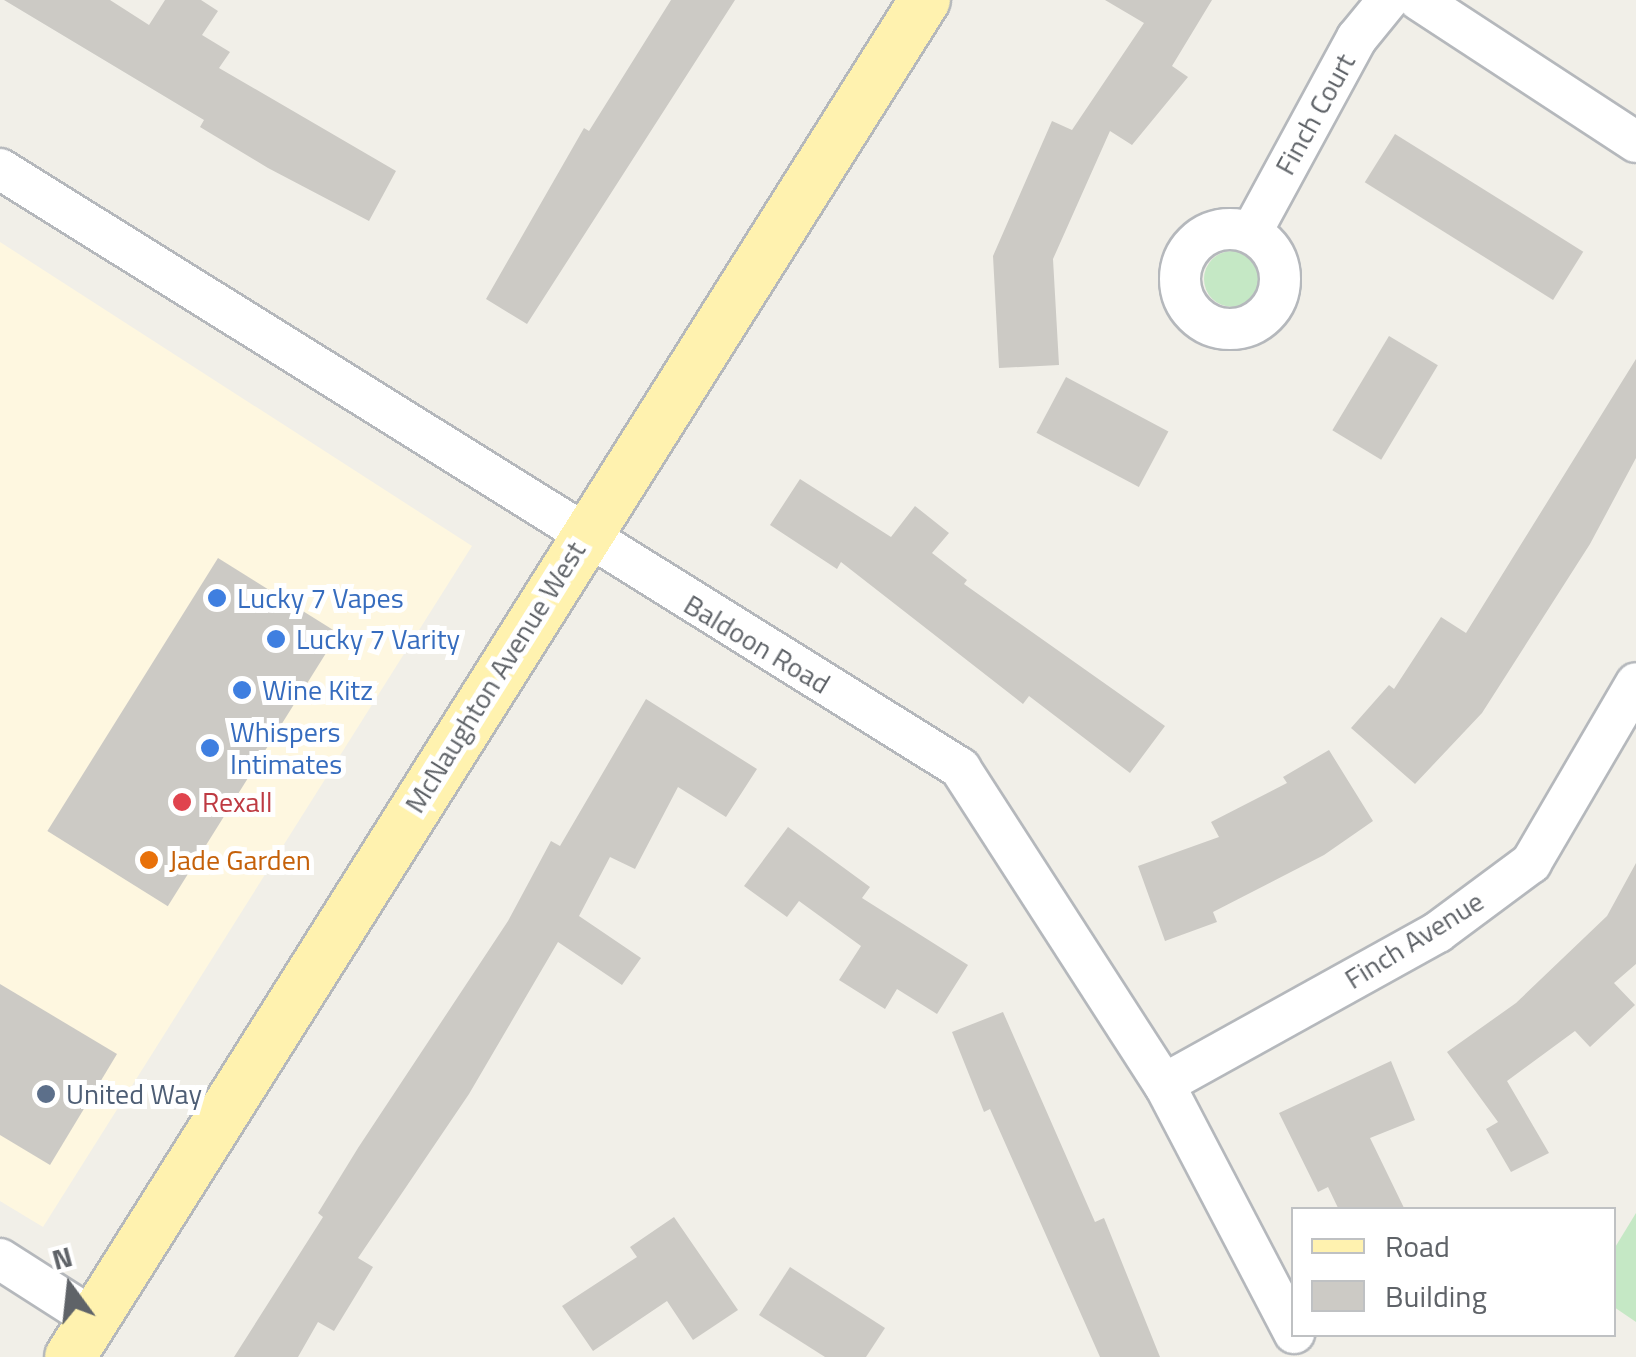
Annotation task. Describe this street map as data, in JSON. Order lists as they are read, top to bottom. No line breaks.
{"streets":{"main road":["McNaughton Avenue West"],"street":["Finch Court","Baldoon Road","Finch Avenue"]},"crossings":[["Baldoon Road","McNaughton Avenue West"],["Baldoon Road","Finch Avenue"]],"places":["Lucky 7 Vapes","Lucky 7 Varity","Wine Kitz","Whispers Intimates","Rexall","Jade Garden","United Way"],"legend":["Road","Building"],"north":"top"}
